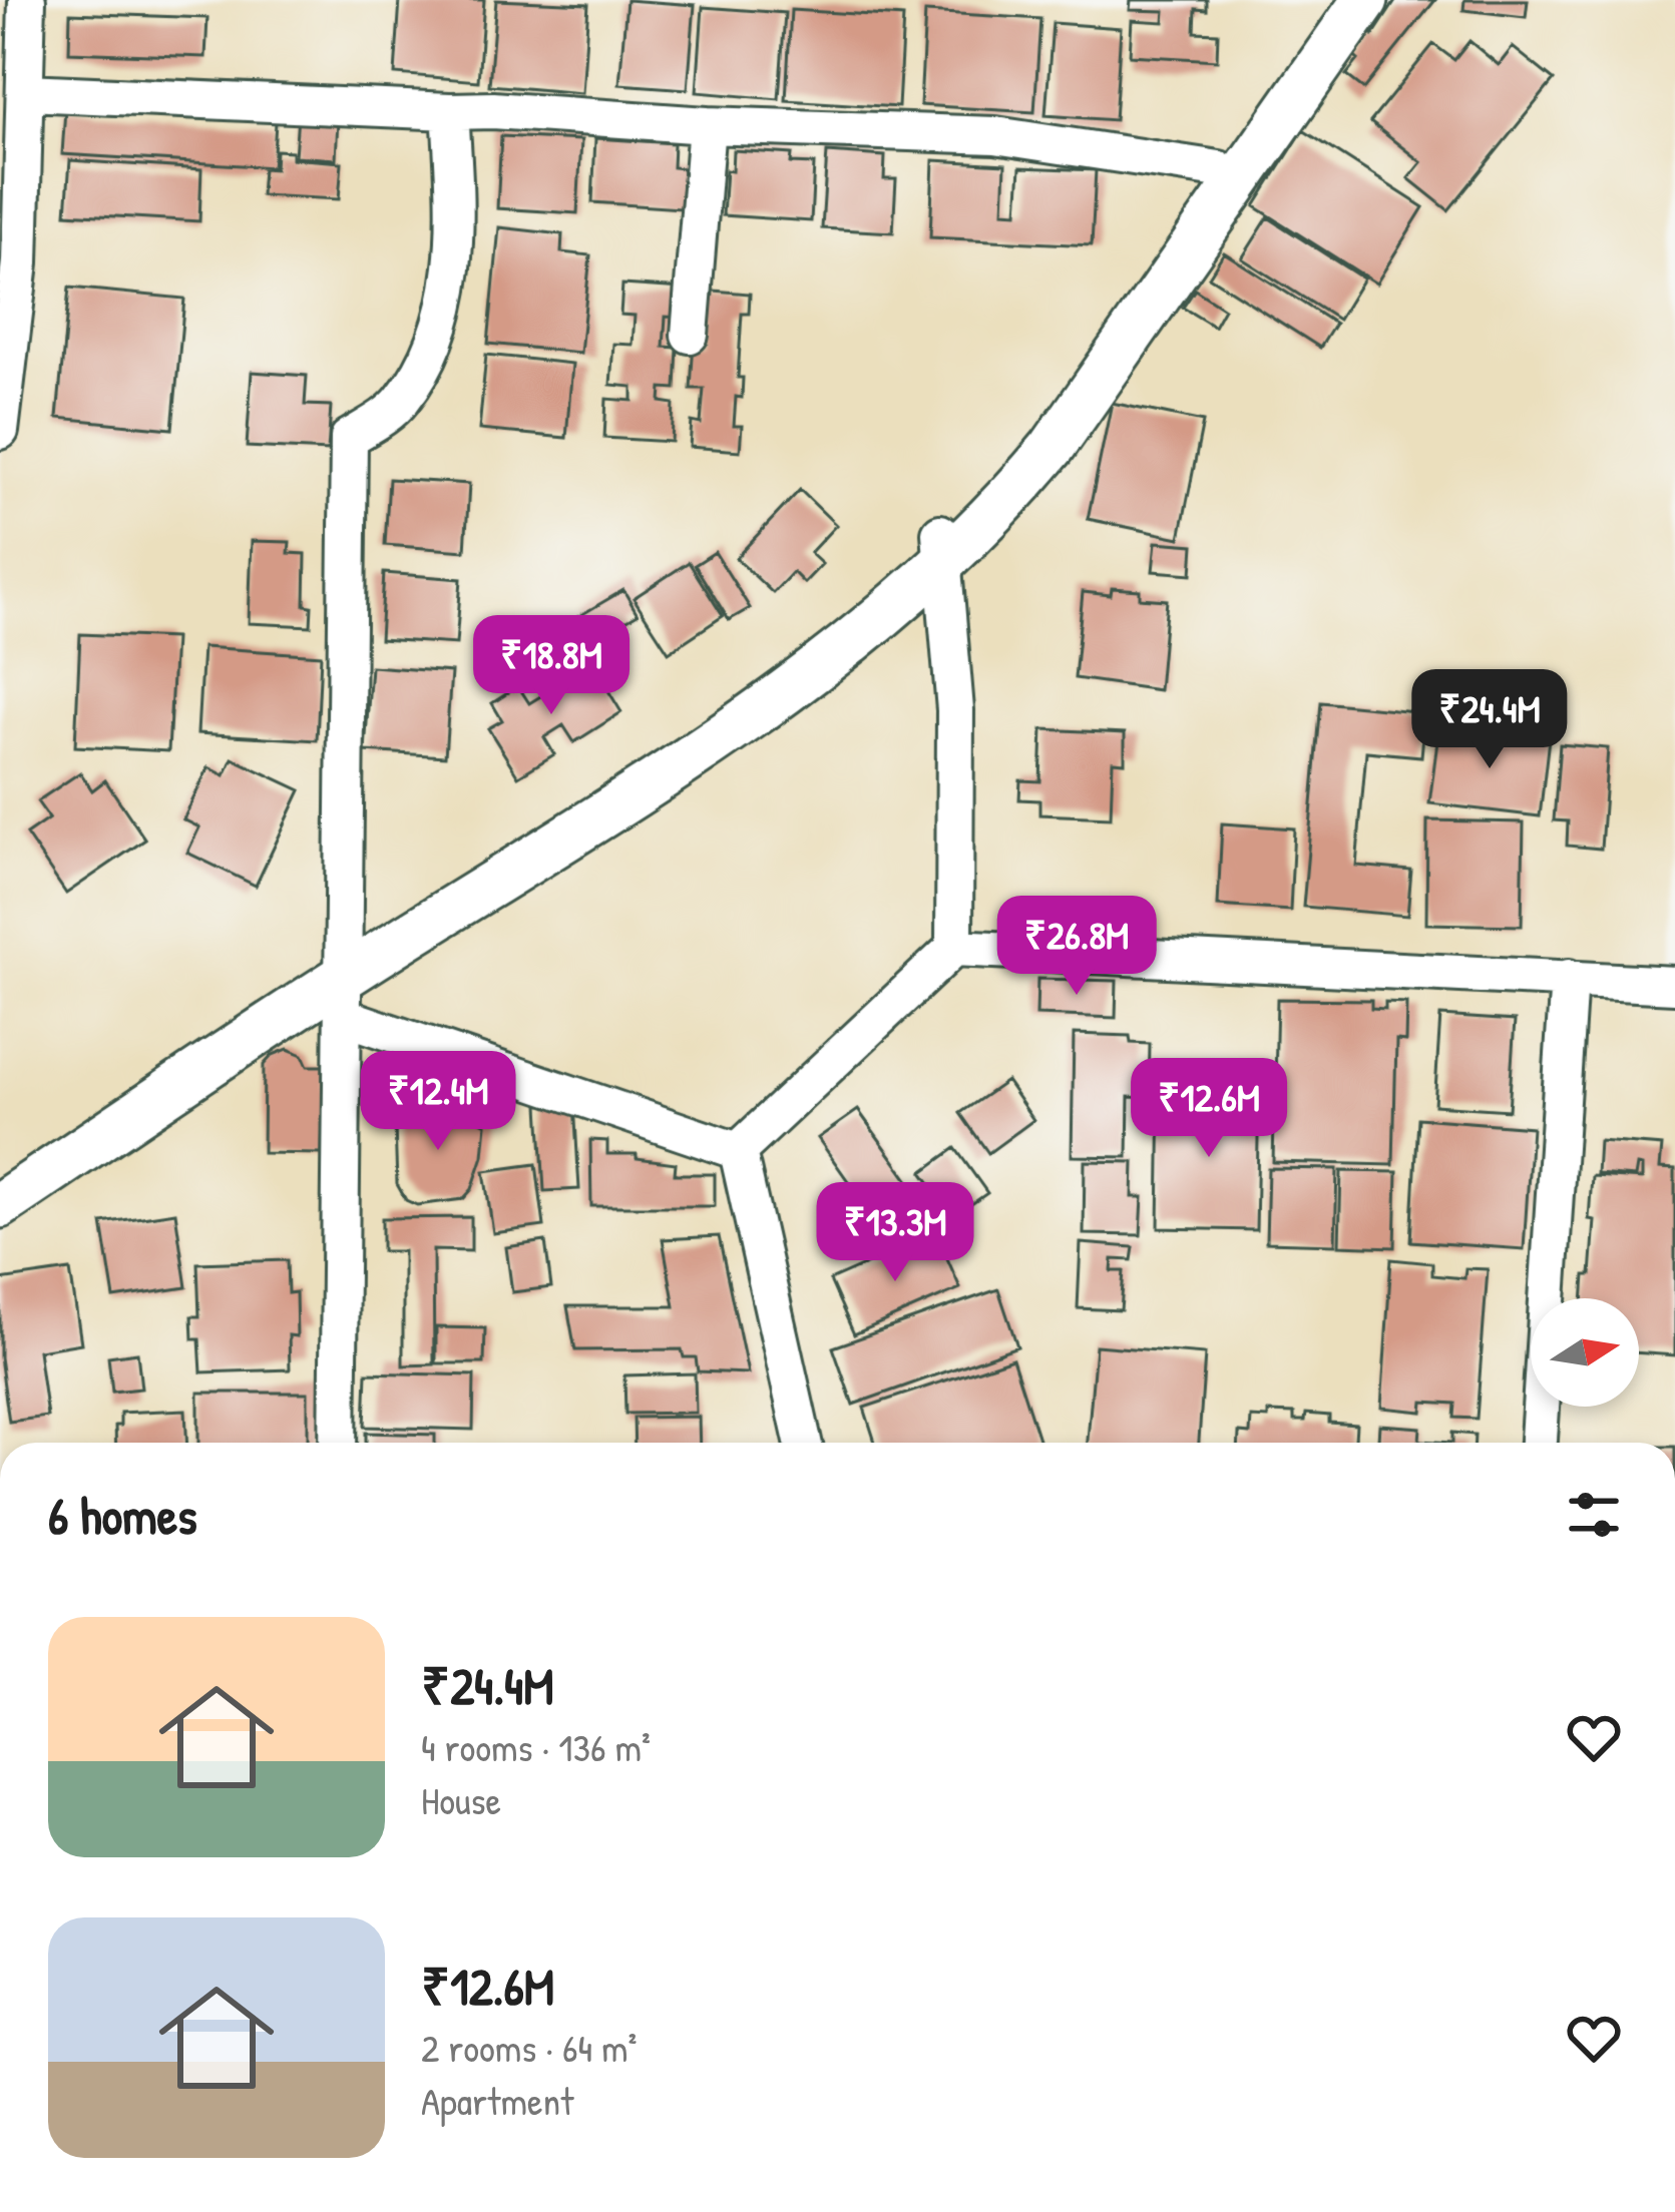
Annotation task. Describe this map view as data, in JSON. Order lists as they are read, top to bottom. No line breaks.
{"north":"right","page":{"price":["₹18.8M","₹24.4M","₹26.8M","₹12.4M","₹12.6M","₹13.3M"],"heading":"6 homes","list":[{"name":"₹24.4M","note":"4 rooms · 136 m² · House"},{"name":"₹12.6M","note":"2 rooms · 64 m² · Apartment"}]}}
